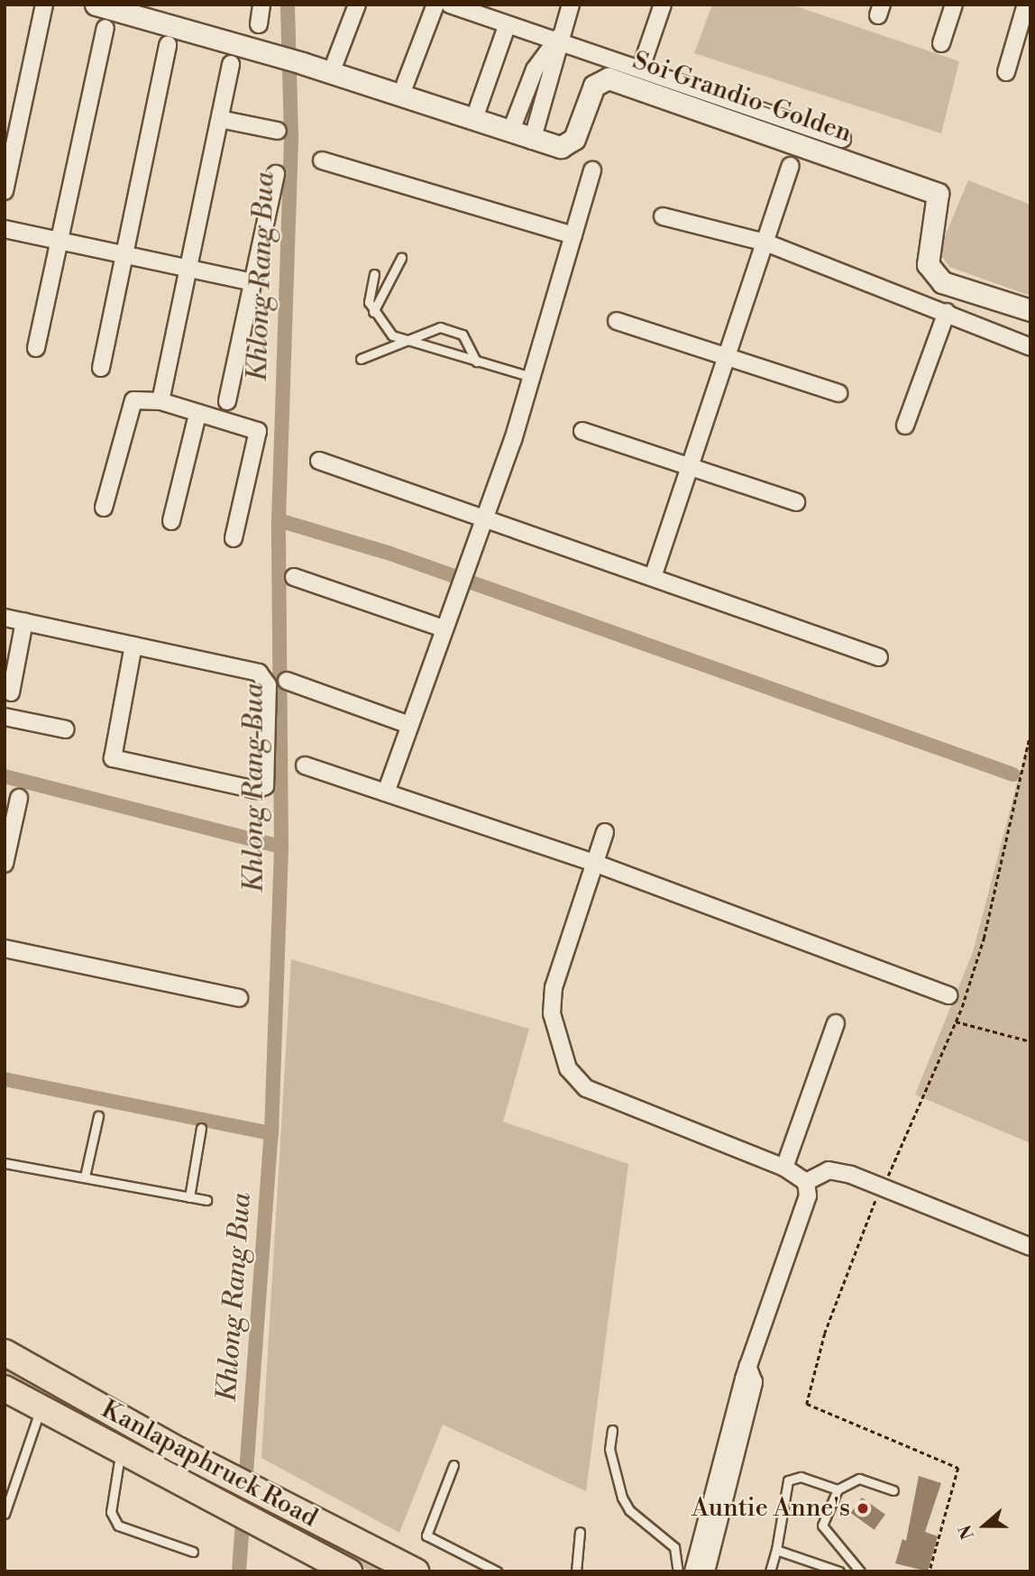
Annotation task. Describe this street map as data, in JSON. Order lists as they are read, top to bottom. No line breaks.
{"streets":{"main road":["Kanlapaphruek Road"],"street":["Soi Grandio-Golden"]},"water":["Khlong Rang Bua"],"places":["Auntie Anne's"],"north":"left"}
